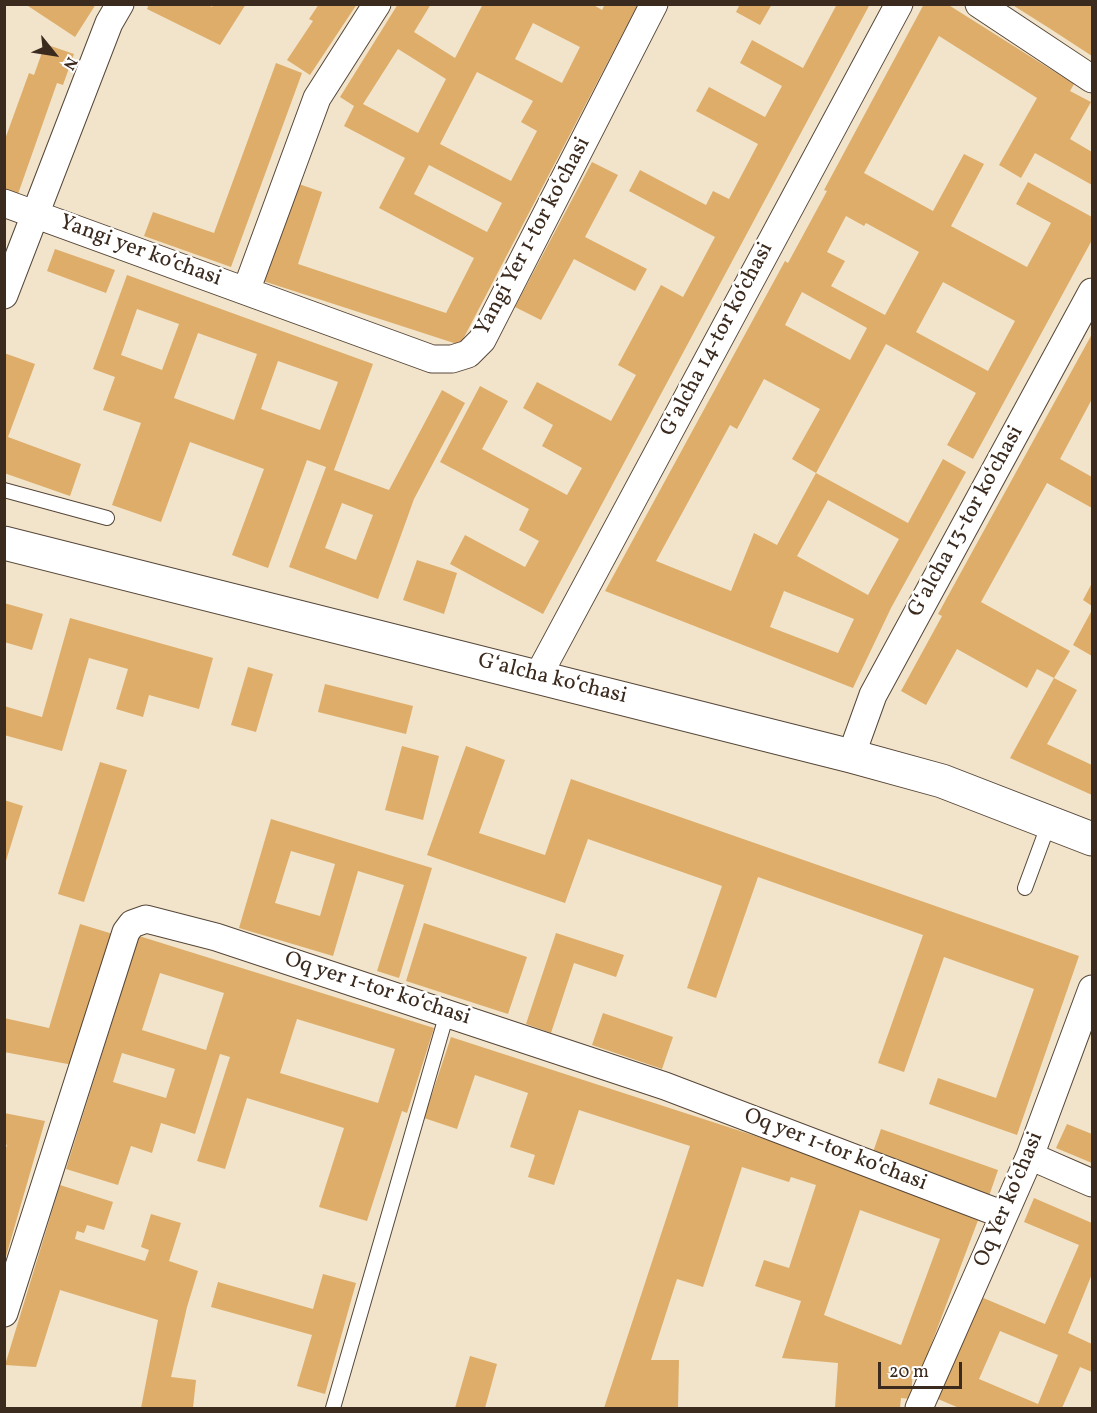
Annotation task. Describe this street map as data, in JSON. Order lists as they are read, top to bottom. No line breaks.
{"streets":{"street":["Yangi Yer 1-tor koʻchasi","Yangi yer koʻchasi","Gʻalcha 14-tor koʻchasi","Gʻalcha 13-tor koʻchasi","Gʻalcha koʻchasi","Oq yer 1-tor koʻchasi","Oq Yer koʻchasi"]},"crossings":[["Yangi Yer 1-tor koʻchasi","Yangi yer koʻchasi"],["Gʻalcha 14-tor koʻchasi","Gʻalcha koʻchasi"],["Gʻalcha 13-tor koʻchasi","Gʻalcha koʻchasi"],["Oq yer 1-tor koʻchasi","Oq Yer koʻchasi"]],"scale_bar":"20 m","north":"bottom right"}
